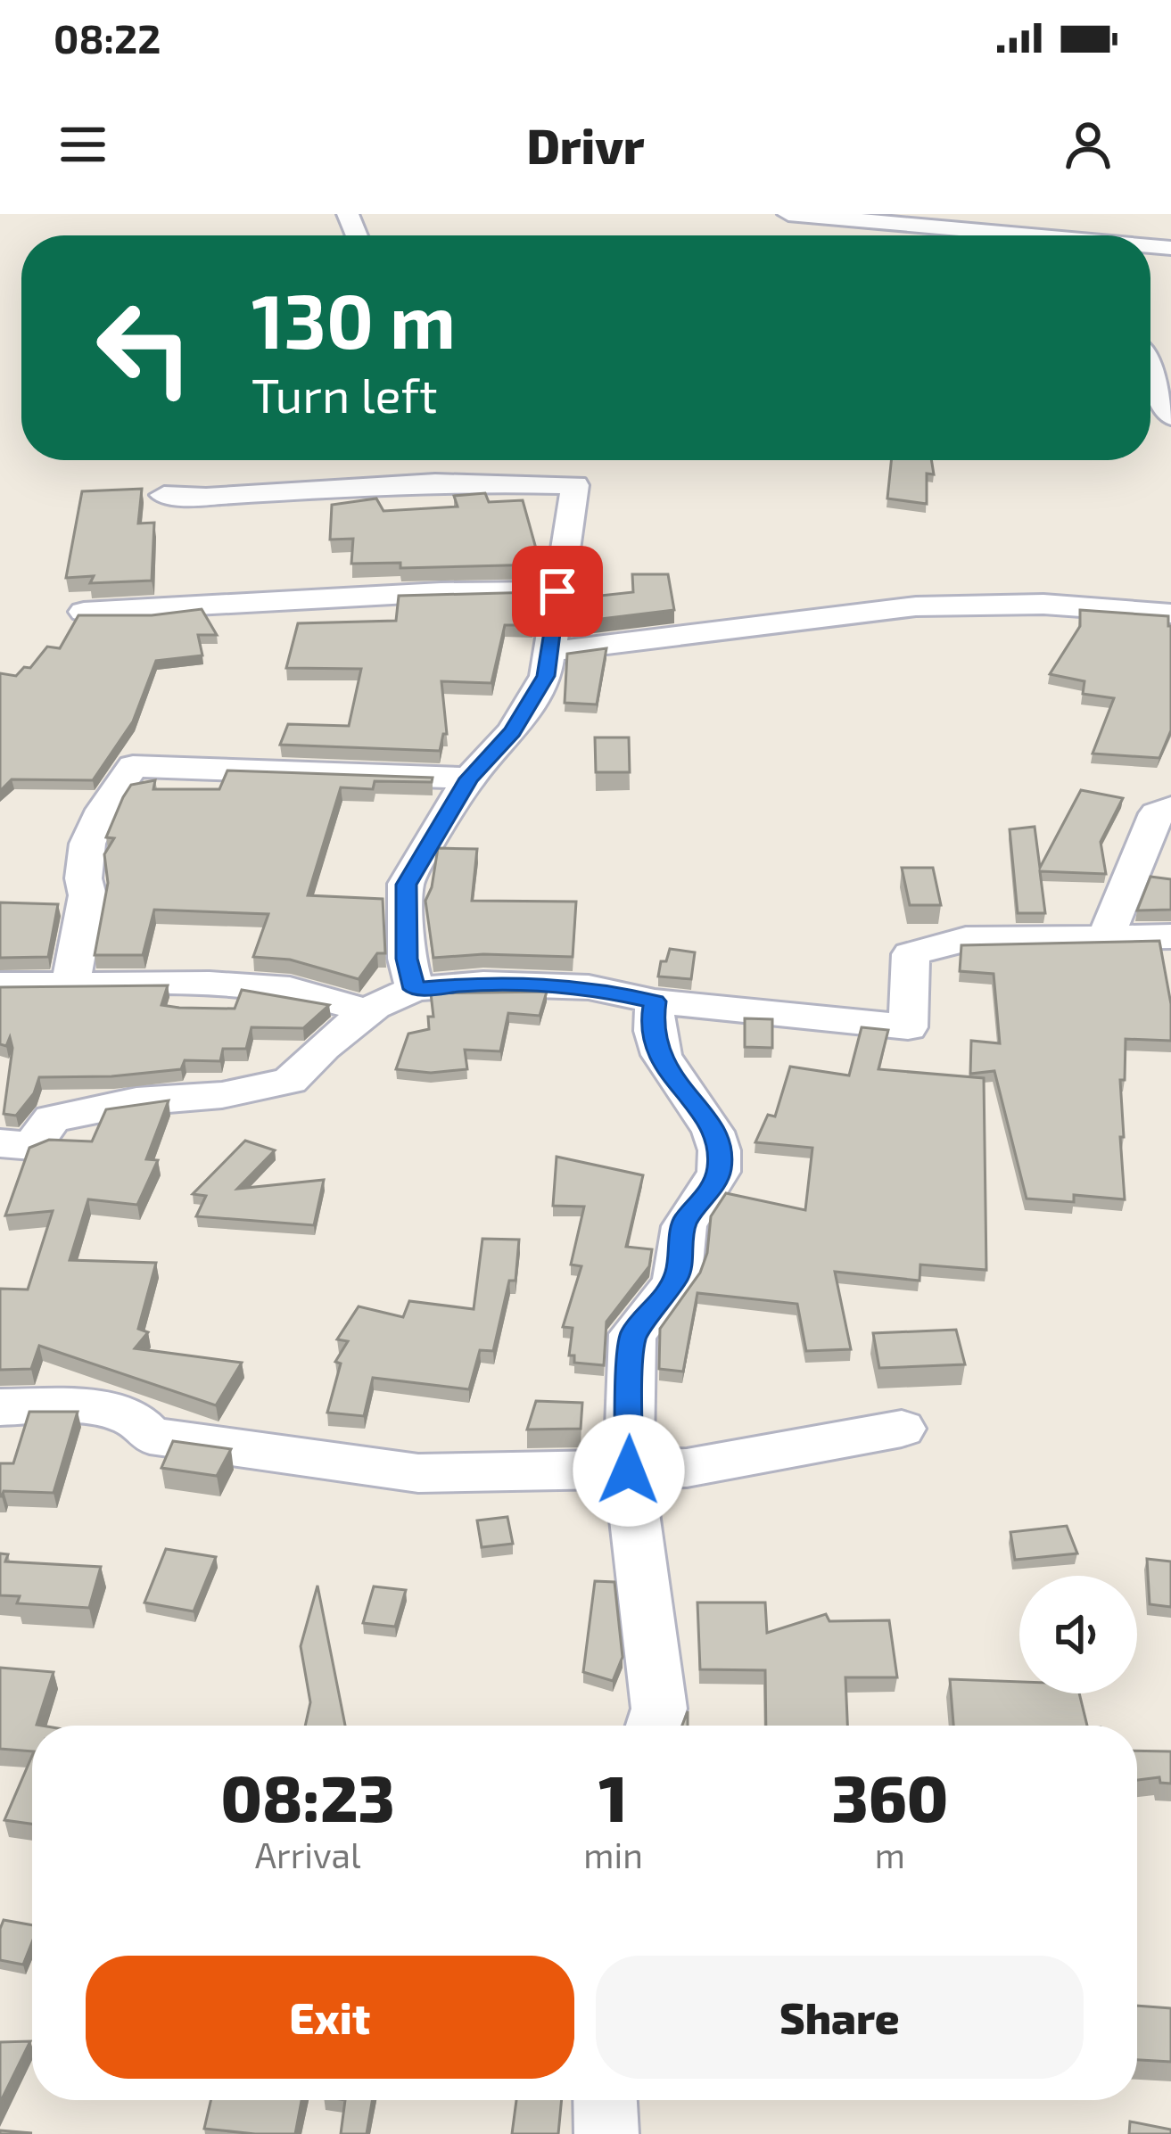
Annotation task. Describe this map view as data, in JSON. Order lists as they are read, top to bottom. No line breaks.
{"page":{"status":"08:22","header":"Drivr","turn":["130 m","Turn left"],"eta":["08:23","Arrival","1","min","360","m"],"buttons":["Exit","Share"]}}
